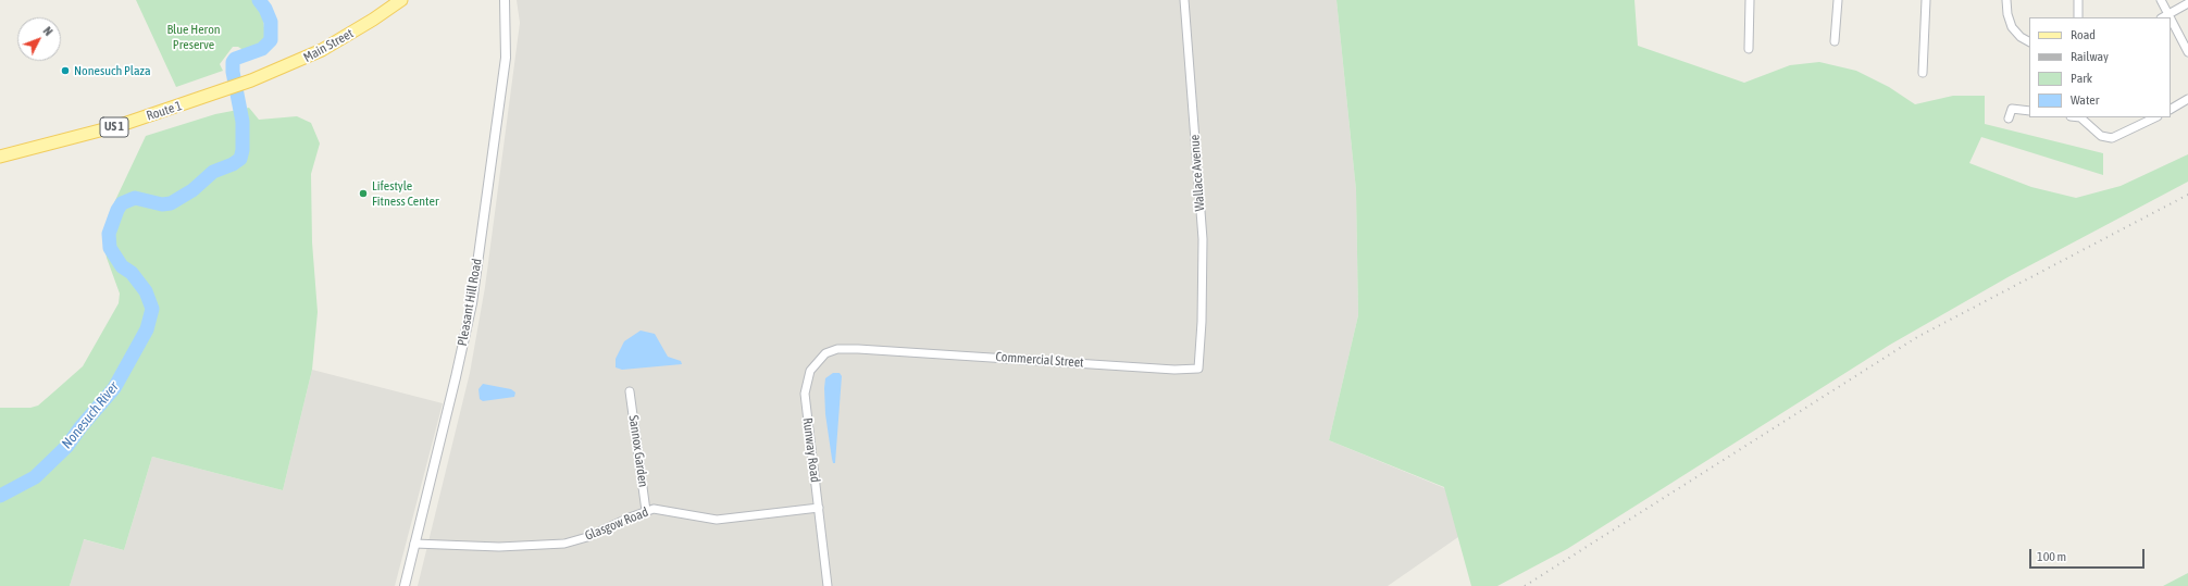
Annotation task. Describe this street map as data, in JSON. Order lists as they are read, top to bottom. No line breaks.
{"streets":{"main road":["Main Street","Route 1","US 1"],"street":["Wallace Avenue","Pleasant Hill Road","Commercial Street","Runway Road","Sannox Garden","Glasgow Road"]},"crossings":[["Main Street","Route 1"],["Wallace Avenue","Commercial Street"],["Pleasant Hill Road","Glasgow Road"],["Commercial Street","Runway Road"],["Runway Road","Glasgow Road"],["Sannox Garden","Glasgow Road"]],"water":["Nonesuch River"],"parks":["Blue Heron Preserve"],"places":["Nonesuch Plaza","Lifestyle Fitness Center"],"legend":["Road","Railway","Park","Water"],"scale_bar":"100 m","north":"top right"}
